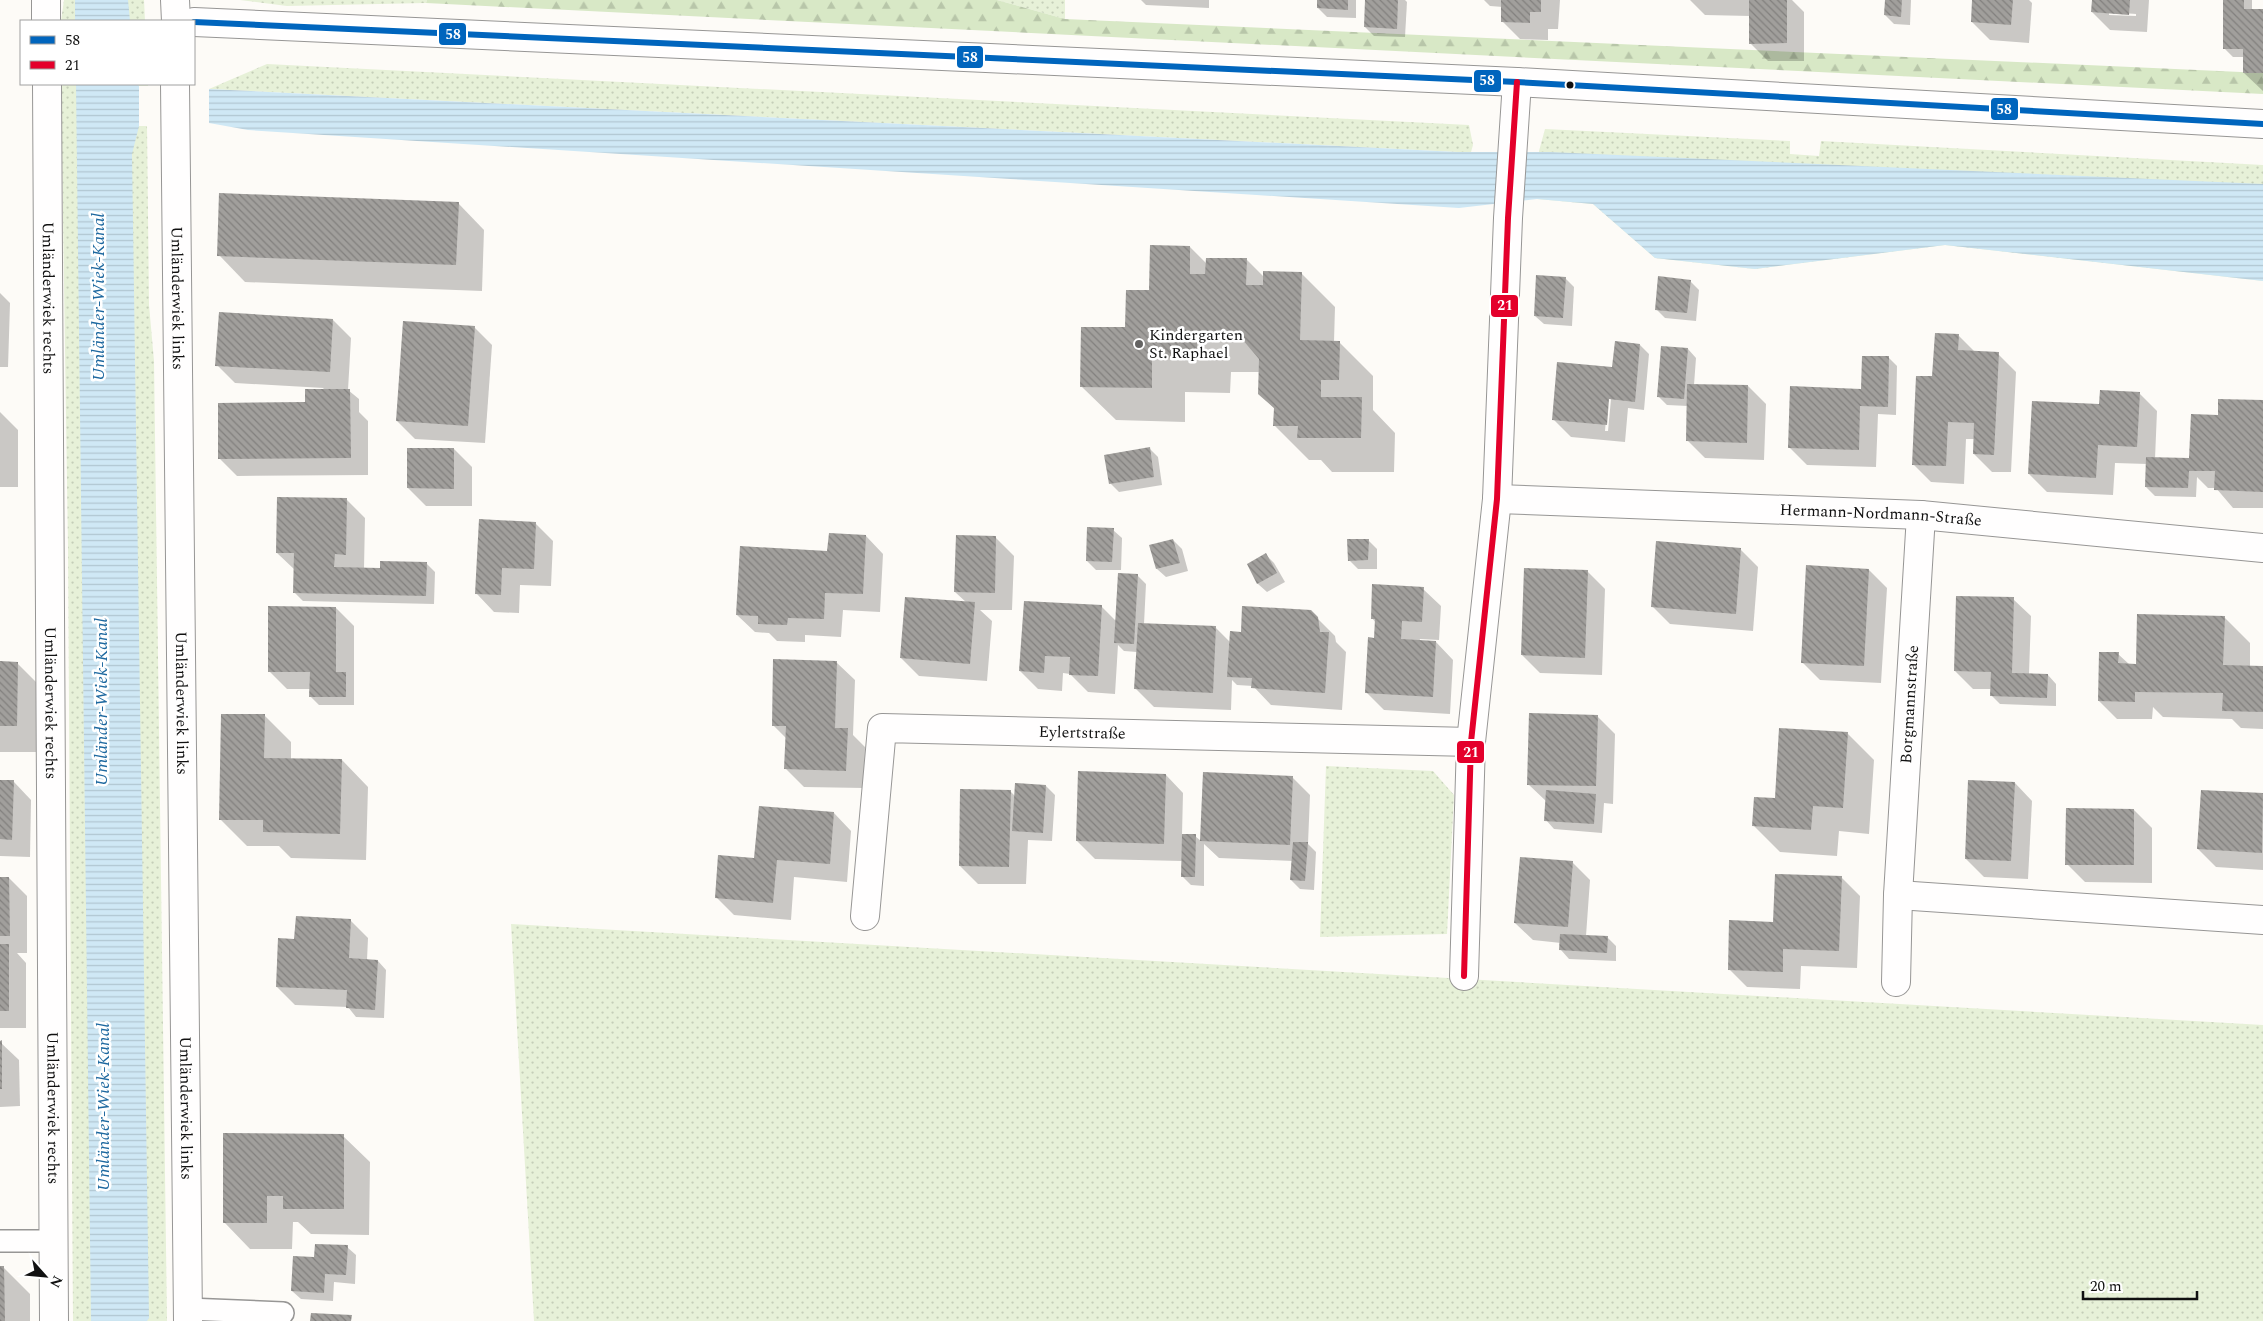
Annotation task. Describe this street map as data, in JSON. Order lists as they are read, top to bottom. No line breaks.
{"streets":{"street":["Umländerwiek rechts","Umländerwiek links","Hermann-Nordmann-Straße","Borgmannstraße","Eylertstraße"]},"crossings":[["Hermann-Nordmann-Straße","Borgmannstraße"]],"water":["Umländer-Wiek-Kanal"],"places":["Kindergarten St. Raphael"],"lines":["transit line 58","transit line 21"],"legend":["58","21"],"scale_bar":"20 m","north":"bottom right"}
